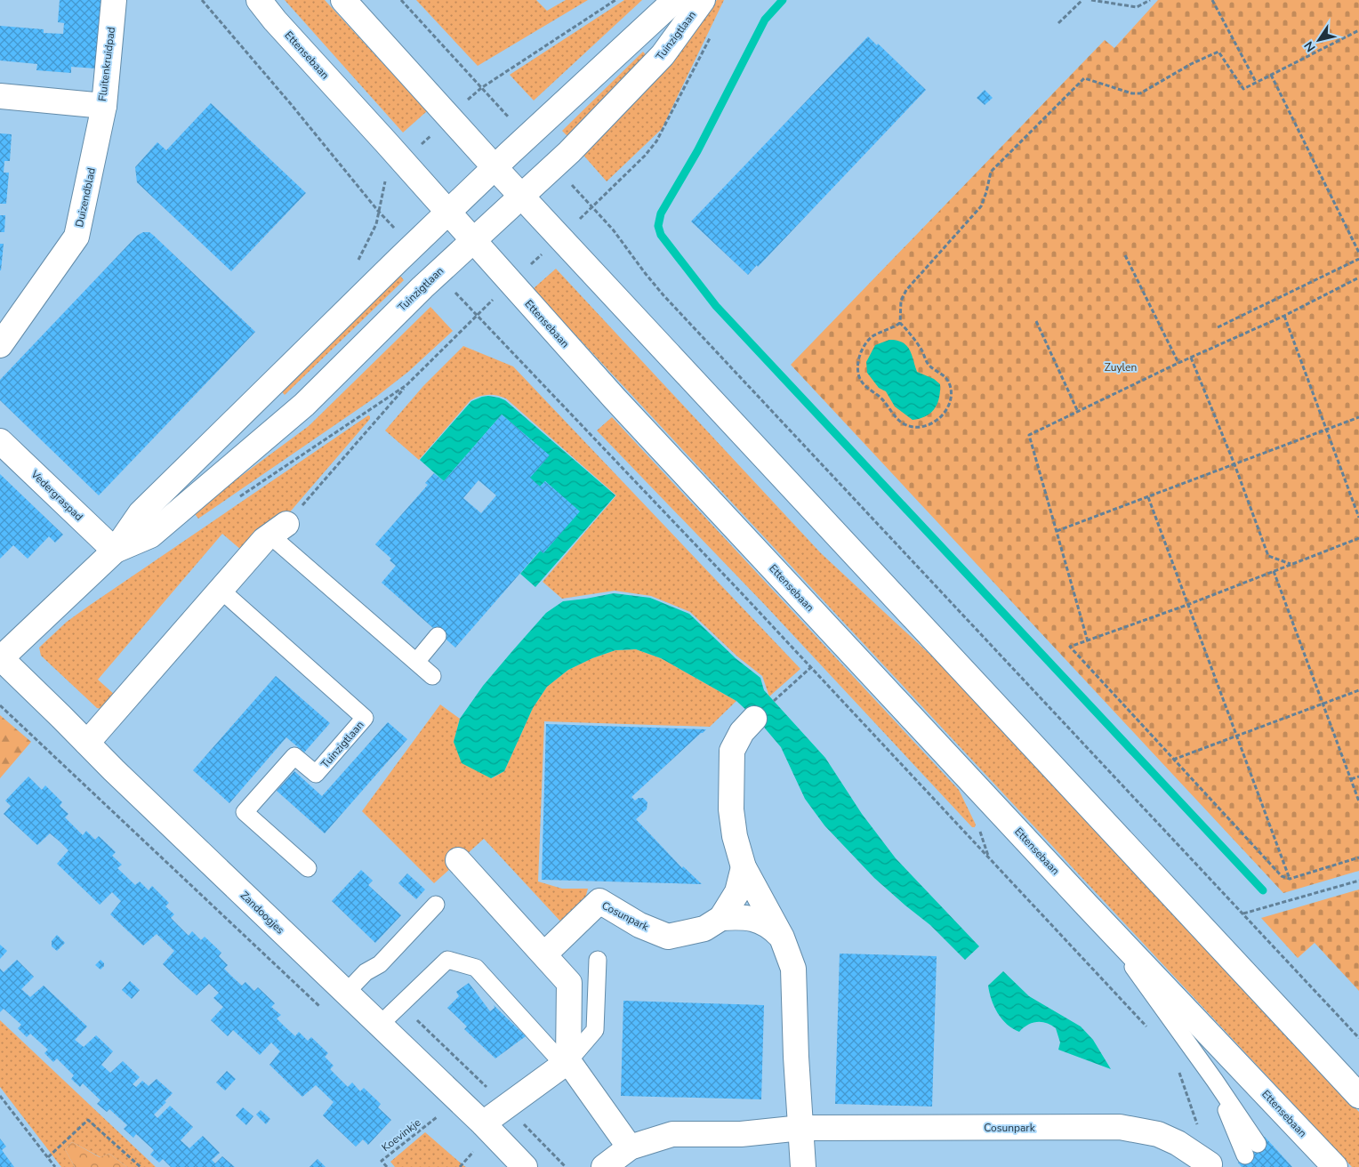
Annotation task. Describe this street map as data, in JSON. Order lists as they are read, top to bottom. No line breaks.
{"streets":{"street":["Tuinzigtlaan","Ettensebaan","Fluitenkruidpad","Duizendblad","Vedergraspad","Zandoogjes","Cosunpark"],"path":["Koevinkje"]},"crossings":[["Tuinzigtlaan","Ettensebaan"],["Tuinzigtlaan","Vedergraspad"],["Tuinzigtlaan","Zandoogjes"],["Fluitenkruidpad","Duizendblad"]],"parks":["Zuylen"],"north":"bottom left"}
